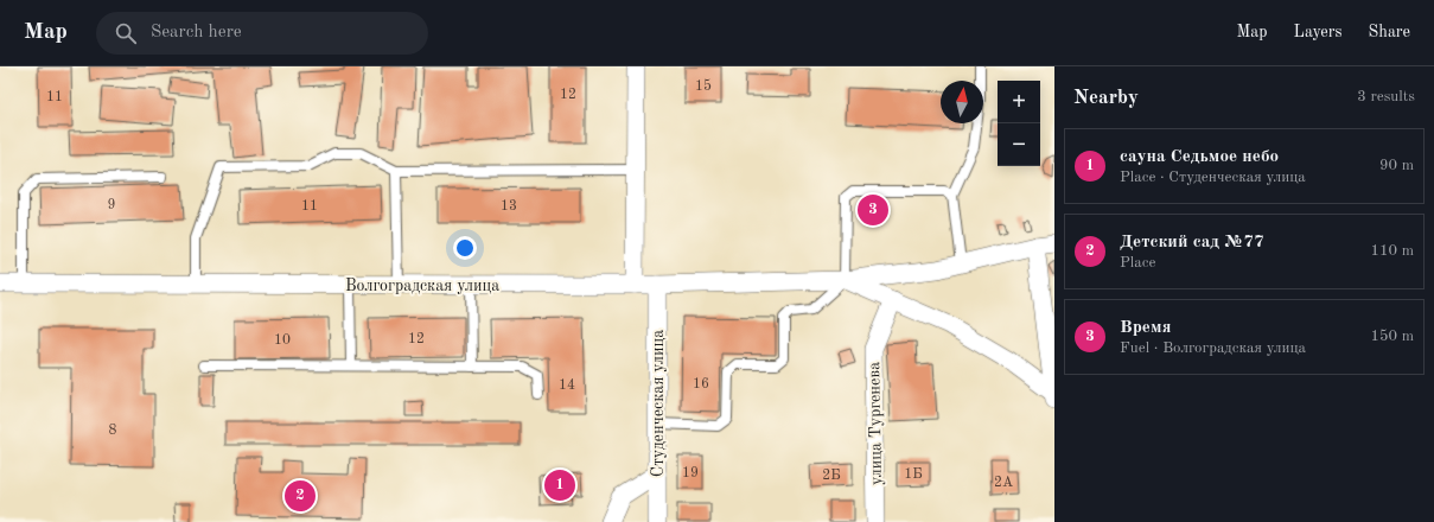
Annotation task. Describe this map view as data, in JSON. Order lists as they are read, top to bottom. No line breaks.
{"streets":{"street":["Волгоградская улица","Студенческая улица","улица Тургенева"]},"crossings":[["Волгоградская улица","Студенческая улица"],["Волгоградская улица","улица Тургенева"]],"house_numbers":["15","12","11","9","11","13","12","10","16","14","8","19","1Б","2Б","2А"],"north":"top","page":{"header":"Map","search":"Search here","nav":["Map","Layers","Share"],"heading":["Nearby","3 results"],"map_buttons":["+","−"],"list":[{"mark":"1","name":"сауна Седьмое небо","note":"Place · Студенческая улица","value":"90 m"},{"mark":"2","name":"Детский сад №77","note":"Place","value":"110 m"},{"mark":"3","name":"Время","note":"Fuel · Волгоградская улица","value":"150 m"}],"pins":["3","1","2"]}}
